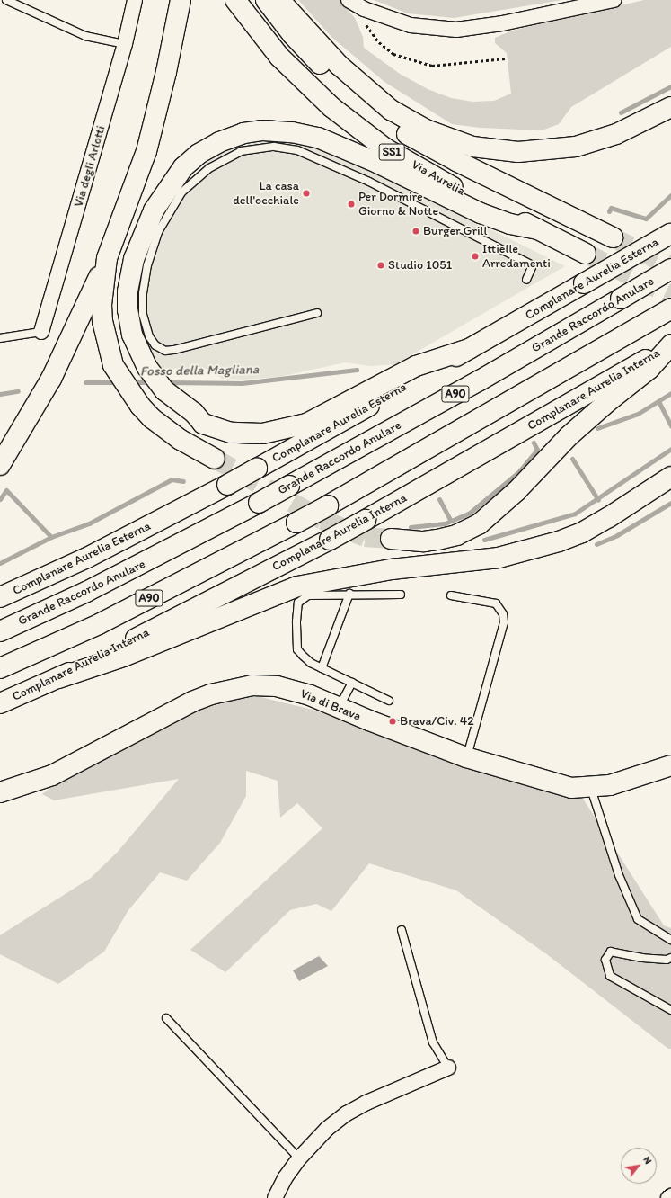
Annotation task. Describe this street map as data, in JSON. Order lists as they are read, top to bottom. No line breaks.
{"streets":{"main road":["SS1","Via Aurelia","Complanare Aurelia Esterna","Grande Raccordo Anulare","Complanare Aurelia Interna","A90","Via di Brava"],"street":["Via degli Arlotti"]},"water":["Fosso della Magliana"],"places":["La casa dell'occhiale","Per Dormire Giorno & Notte","Burger Grill","Ittielle Arredamenti","Studio 1051","Brava/Civ. 42"],"north":"top right"}
